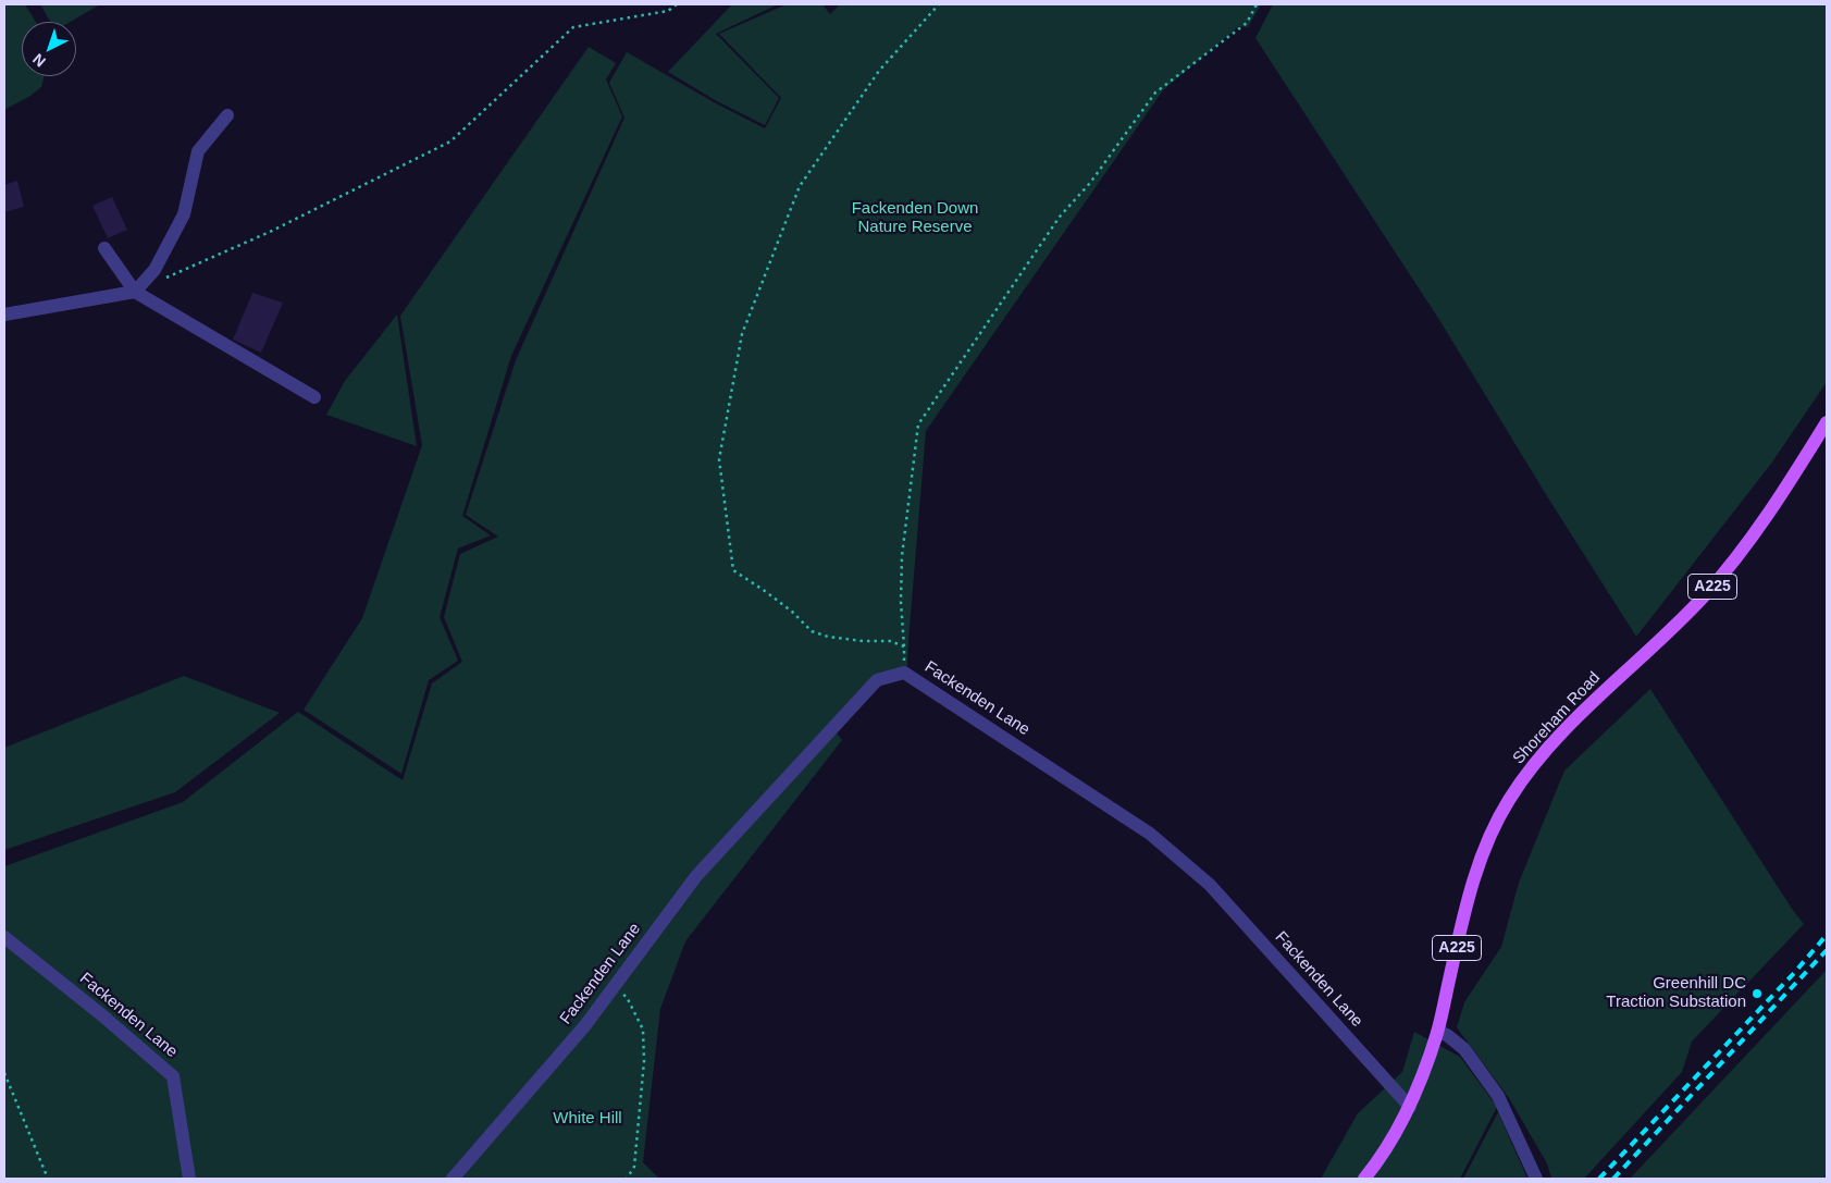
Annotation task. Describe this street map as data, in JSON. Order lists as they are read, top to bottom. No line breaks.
{"streets":{"main road":["A225","Shoreham Road"],"street":["Fackenden Lane"]},"crossings":[["Fackenden Lane","Shoreham Road"]],"parks":["Fackenden Down Nature Reserve","White Hill"],"places":["Greenhill DC Traction Substation"],"north":"bottom left"}
